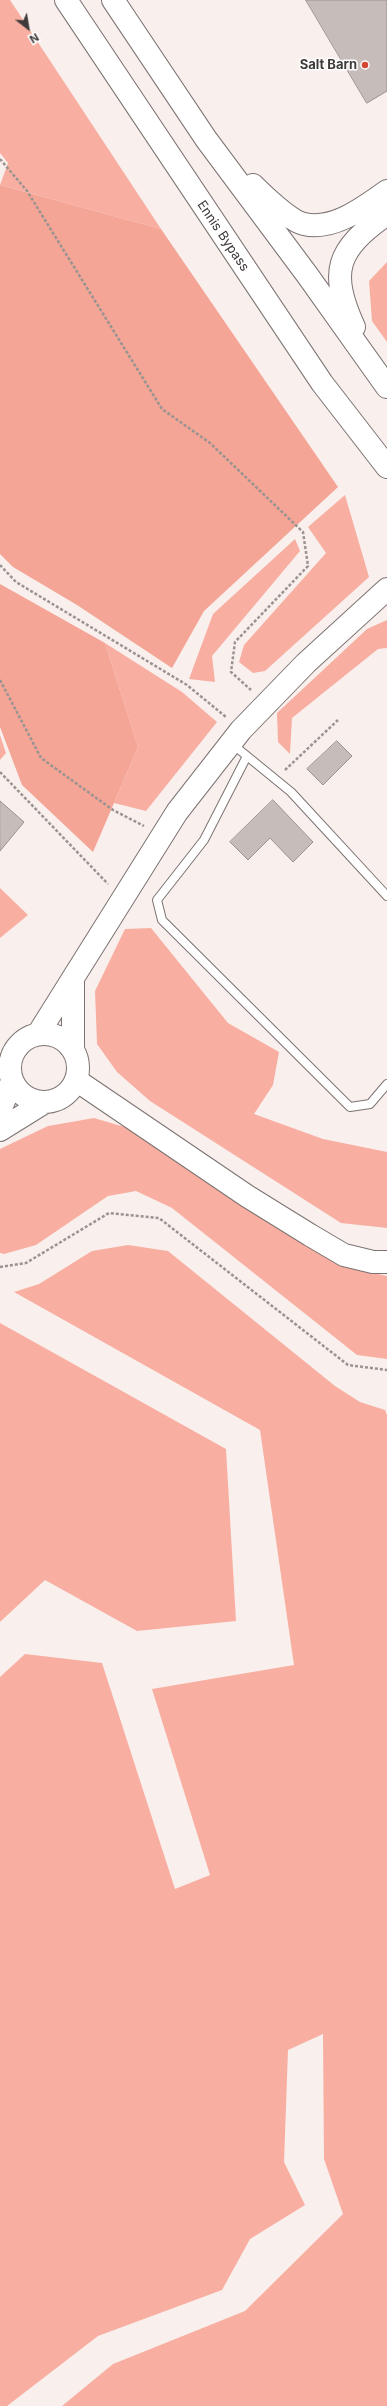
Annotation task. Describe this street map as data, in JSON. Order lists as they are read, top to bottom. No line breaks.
{"streets":{"main road":["Ennis Bypass"]},"places":["Salt Barn"],"north":"bottom right"}
